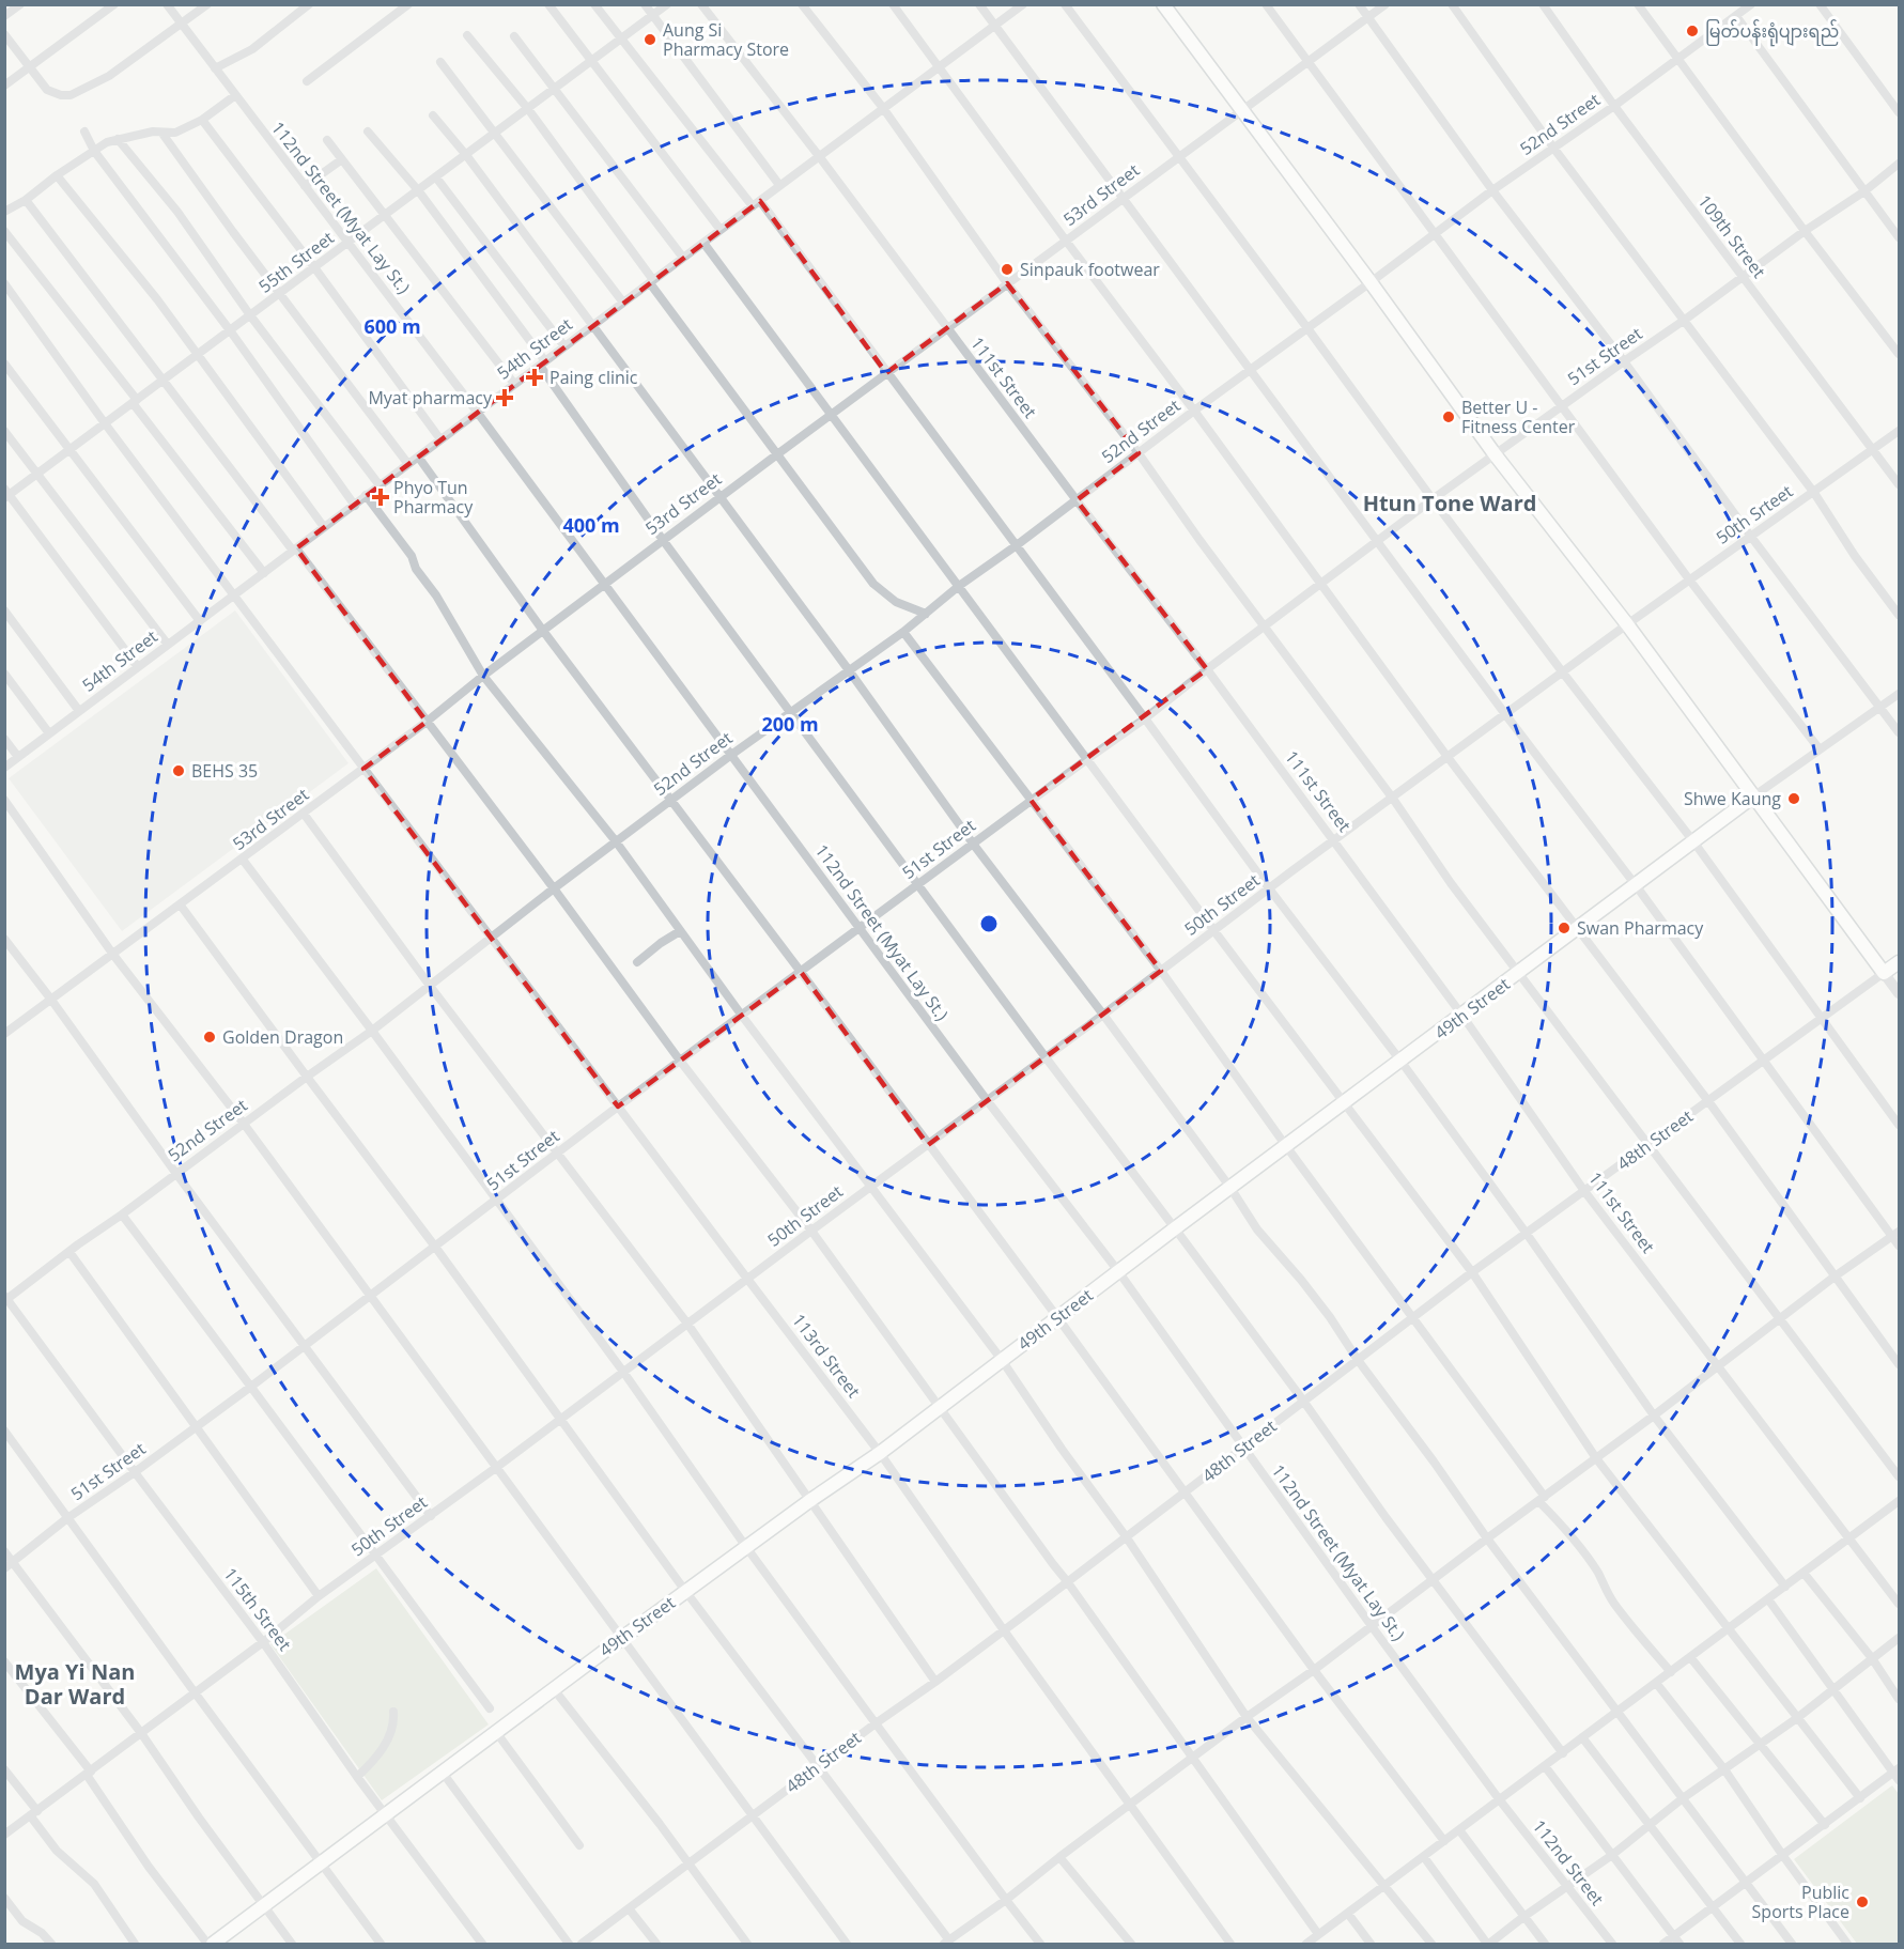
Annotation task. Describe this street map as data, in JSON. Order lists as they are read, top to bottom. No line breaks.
{"streets":{"main road":["49th Street","48th Street"],"street":["52nd Street","53rd Street","112nd Street (Myat Lay St.)","109th Street","55th Street","54th Street","51st Street","111st Street","50th Srteet","50th Street","113rd Street","115th Street","112nd Street"]},"crossings":[["52nd Street","112nd Street (Myat Lay St.)"],["52nd Street","109th Street"],["52nd Street","111st Street"],["52nd Street","113rd Street"],["52nd Street","115th Street"],["53rd Street","112nd Street (Myat Lay St.)"],["53rd Street","111st Street"],["53rd Street","113rd Street"],["112nd Street (Myat Lay St.)","55th Street"],["112nd Street (Myat Lay St.)","54th Street"],["112nd Street (Myat Lay St.)","51st Street"],["112nd Street (Myat Lay St.)","50th Street"],["112nd Street (Myat Lay St.)","49th Street"],["112nd Street (Myat Lay St.)","48th Street"],["112nd Street (Myat Lay St.)","112nd Street"],["109th Street","51st Street"],["109th Street","50th Srteet"],["55th Street","113rd Street"],["54th Street","111st Street"],["54th Street","113rd Street"],["51st Street","111st Street"],["51st Street","113rd Street"],["51st Street","115th Street"],["111st Street","50th Street"],["111st Street","49th Street"],["111st Street","48th Street"],["50th Srteet","50th Street"],["50th Street","113rd Street"],["50th Street","115th Street"],["49th Street","113rd Street"],["49th Street","115th Street"],["48th Street","113rd Street"]],"districts":["Htun Tone Ward","Mya Yi Nan Dar Ward"],"places":{"other":["မြတ်ပန်းရုံပျားရည်","Aung Si Pharmacy Store","Sinpauk footwear","Better U - Fitness Center","BEHS 35","Shwe Kaung","Swan Pharmacy","Golden Dragon","Public Sports Place"],"health":["Paing clinic","Myat pharmacy","Phyo Tun Pharmacy"]},"rings":["600 m","400 m","200 m"]}
